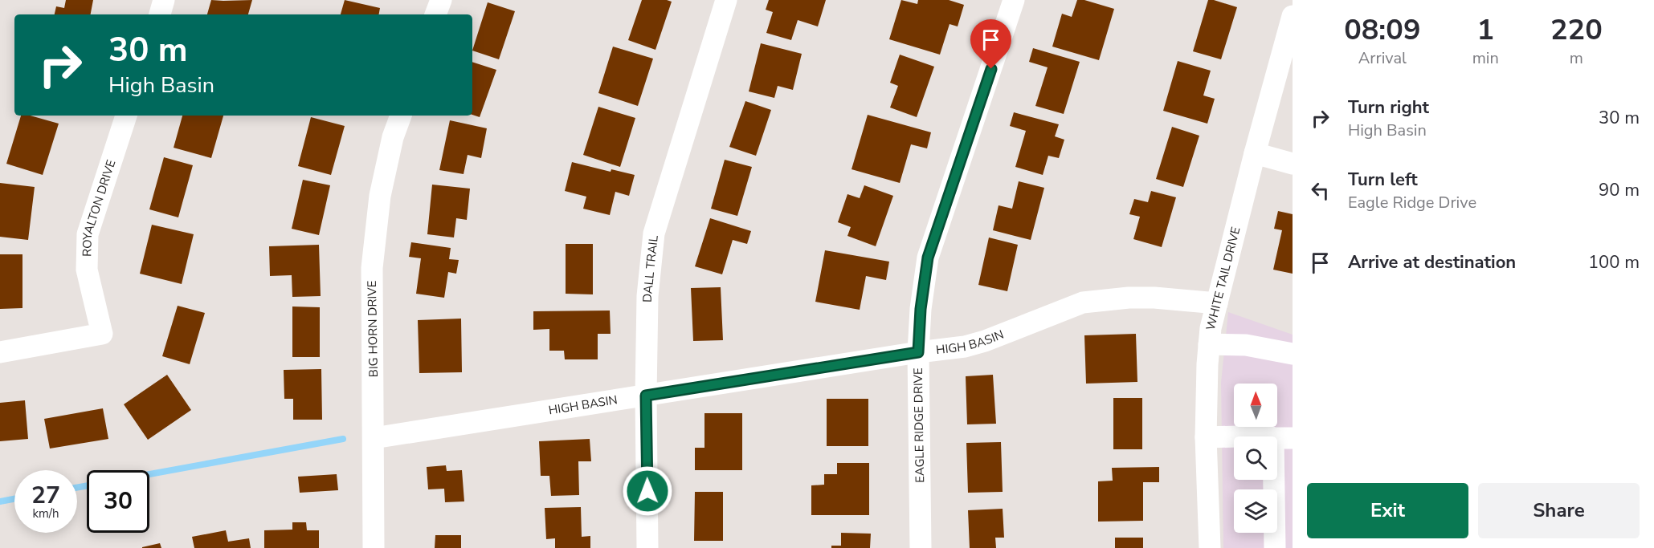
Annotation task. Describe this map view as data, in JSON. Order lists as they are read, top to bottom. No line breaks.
{"streets":{"street":["ROYALTON DRIVE","DALL TRAIL","WHITE TAIL DRIVE","BIG HORN DRIVE","HIGH BASIN","EAGLE RIDGE DRIVE"]},"crossings":[["DALL TRAIL","HIGH BASIN"],["WHITE TAIL DRIVE","HIGH BASIN"],["BIG HORN DRIVE","HIGH BASIN"],["HIGH BASIN","EAGLE RIDGE DRIVE"]],"north":"top","page":{"eta":["08:09","Arrival","1","min","220","m"],"turn":["30 m","High Basin"],"list":[{"name":"Turn right","note":"High Basin","value":"30 m"},{"name":"Turn left","note":"Eagle Ridge Drive","value":"90 m"},{"name":"Arrive at destination","value":"100 m"}],"speed":"27 km/h","limit":"30","buttons":["Exit","Share"]}}
